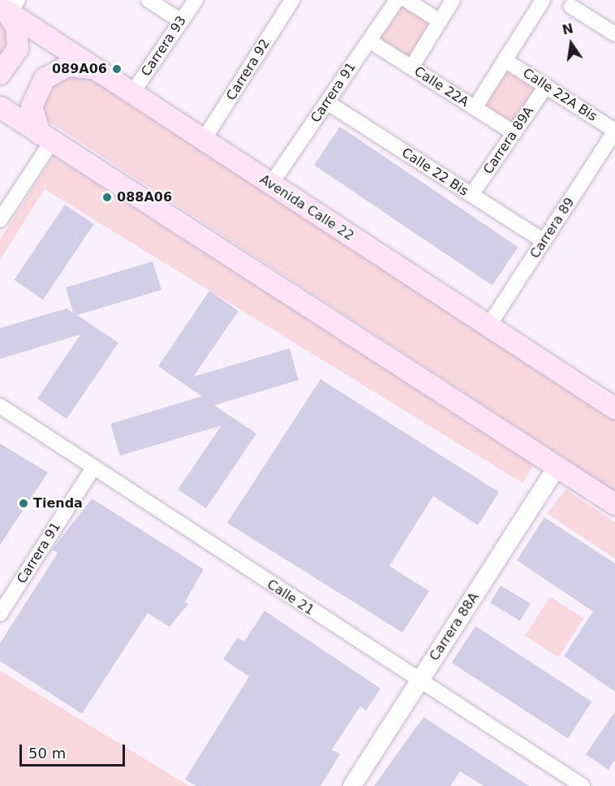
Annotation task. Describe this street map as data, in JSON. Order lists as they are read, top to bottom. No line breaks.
{"streets":{"main road":["Avenida Calle 22"],"street":["Carrera 93","Carrera 92","Calle 22A","Carrera 91","Calle 22A Bis","Carrera 89A","Calle 22 Bis","Carrera 89","Calle 21","Carrera 88A"]},"crossings":[["Carrera 93","Avenida Calle 22"],["Carrera 92","Avenida Calle 22"],["Calle 22A","Carrera 91"],["Calle 22A","Carrera 89A"],["Carrera 91","Calle 22 Bis"],["Carrera 91","Avenida Calle 22"],["Carrera 91","Calle 21"],["Calle 22A Bis","Carrera 89A"],["Calle 22A Bis","Carrera 89"],["Carrera 89A","Calle 22 Bis"],["Calle 22 Bis","Carrera 89"],["Avenida Calle 22","Carrera 89"],["Calle 21","Carrera 88A"]],"places":["089A06","088A06","Tienda"],"scale_bar":"50 m","north":"top"}
